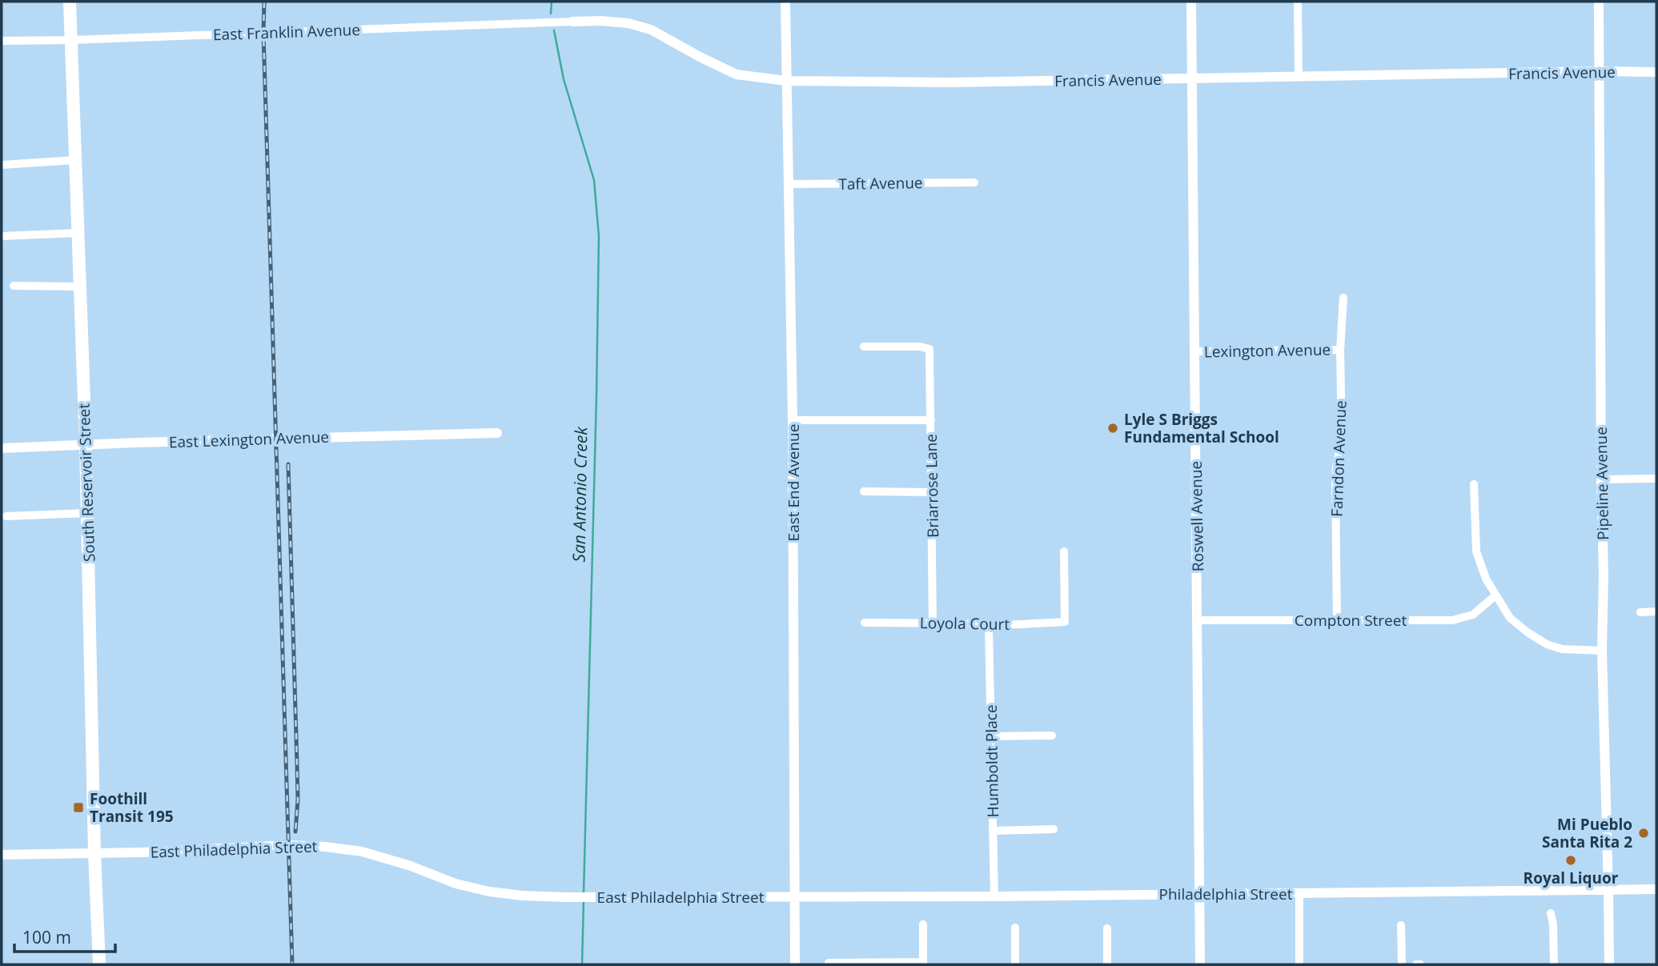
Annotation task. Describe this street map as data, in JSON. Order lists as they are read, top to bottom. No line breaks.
{"streets":{"main road":["South Reservoir Street"],"street":["East Franklin Avenue","Francis Avenue","Taft Avenue","Lexington Avenue","East Lexington Avenue","Farndon Avenue","East End Avenue","Pipeline Avenue","Briarrose Lane","Roswell Avenue","Compton Street","Loyola Court","Humboldt Place","East Philadelphia Street","Philadelphia Street"]},"crossings":[["East Franklin Avenue","Francis Avenue"],["East Franklin Avenue","South Reservoir Street"],["Francis Avenue","East End Avenue"],["Francis Avenue","Pipeline Avenue"],["Francis Avenue","Roswell Avenue"],["Taft Avenue","East End Avenue"],["Lexington Avenue","Farndon Avenue"],["Lexington Avenue","Roswell Avenue"],["East Lexington Avenue","South Reservoir Street"],["Farndon Avenue","Compton Street"],["South Reservoir Street","East Philadelphia Street"],["East End Avenue","East Philadelphia Street"],["East End Avenue","Philadelphia Street"],["Pipeline Avenue","Philadelphia Street"],["Briarrose Lane","Loyola Court"],["Roswell Avenue","Compton Street"],["Roswell Avenue","Philadelphia Street"],["Loyola Court","Humboldt Place"],["Humboldt Place","Philadelphia Street"],["East Philadelphia Street","Philadelphia Street"]],"water":["San Antonio Creek"],"places":{"other":["Lyle S Briggs Fundamental School","Mi Pueblo Santa Rita 2","Royal Liquor"],"transit":["Foothill Transit 195"]},"scale_bar":"100 m"}
